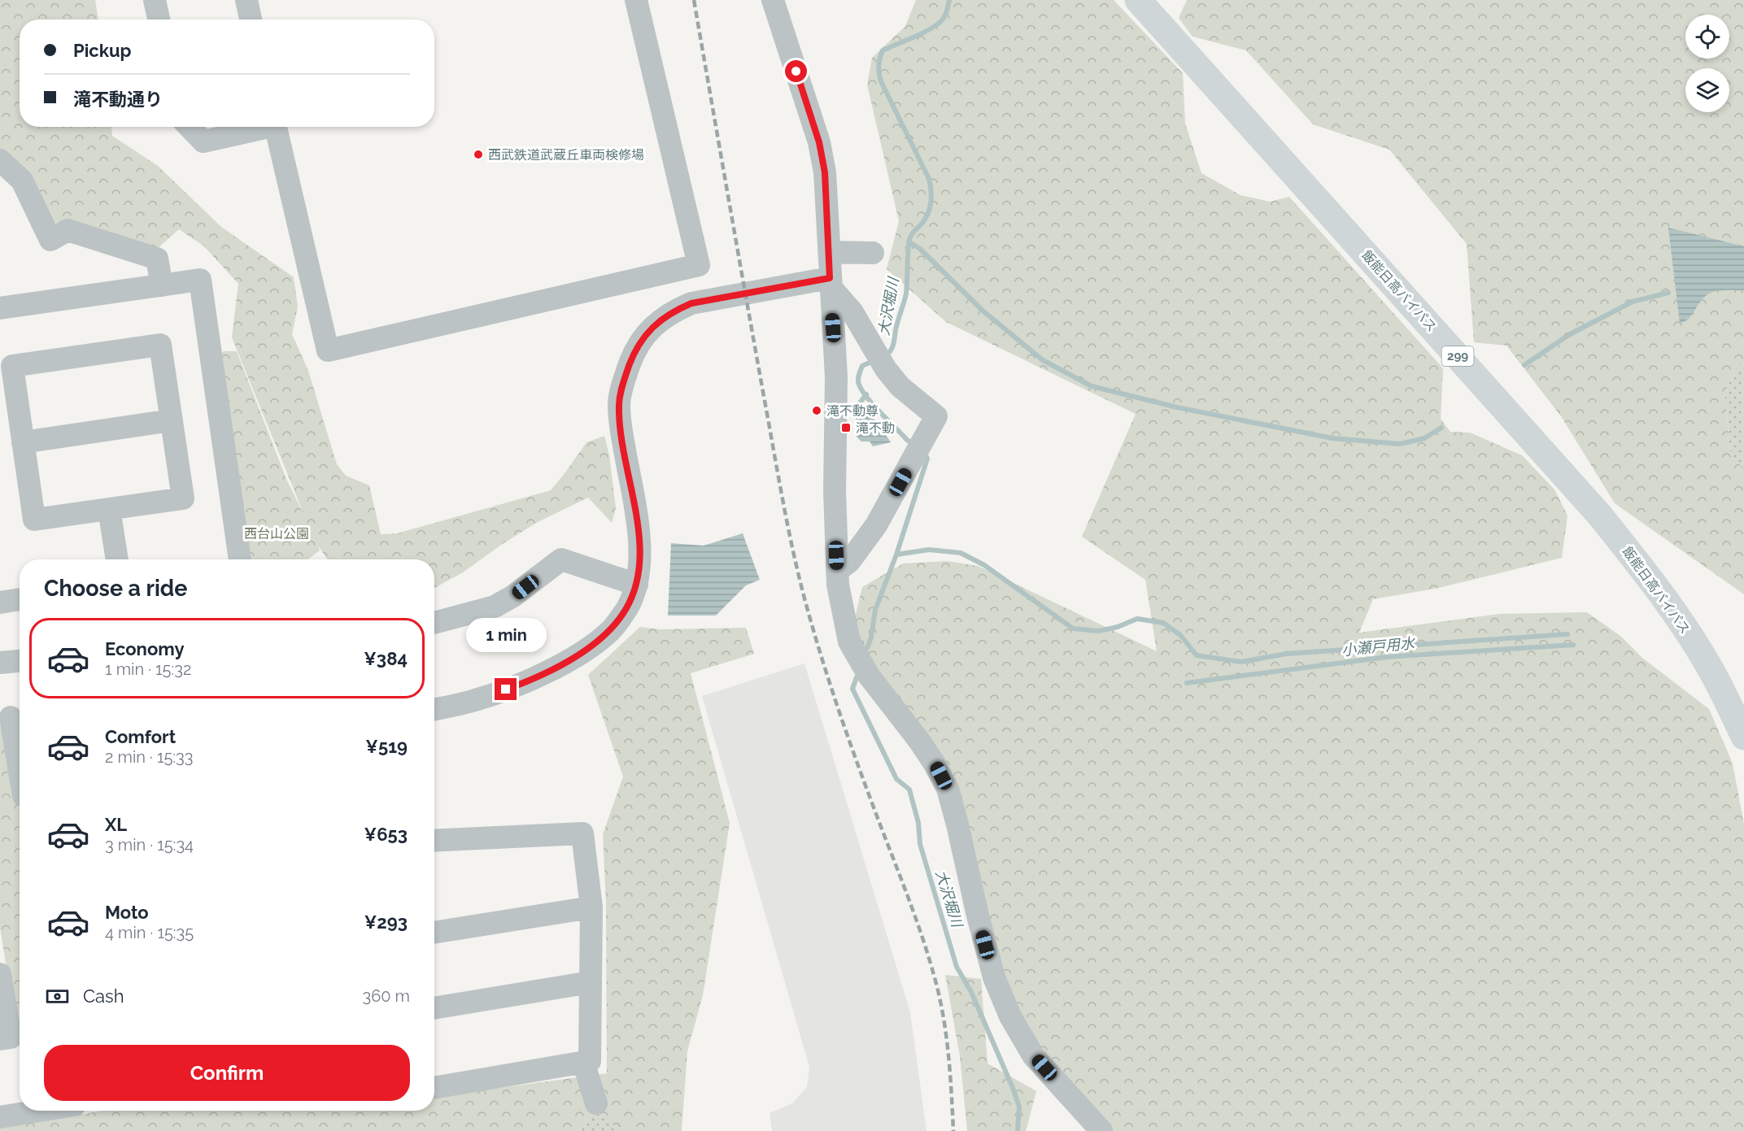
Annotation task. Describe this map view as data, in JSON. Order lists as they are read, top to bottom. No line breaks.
{"streets":{"highway":["飯能日高バイパス","299"]},"water":["大沢堀川","小瀬戸用水"],"parks":["西台山公園"],"places":{"other":["西武鉄道武蔵丘車両検修場","滝不動尊"],"transit":["滝不動"]},"page":{"banner":["Pickup","滝不動通り"],"heading":"Choose a ride","bubble":"1 min","list":[{"name":"Economy","note":"1 min · 15:32","value":"¥384"},{"name":"Comfort","note":"2 min · 15:33","value":"¥519"},{"name":"XL","note":"3 min · 15:34","value":"¥653"},{"name":"Moto","note":"4 min · 15:35","value":"¥293"}],"pay":["Cash","360 m"],"buttons":"Confirm"}}
